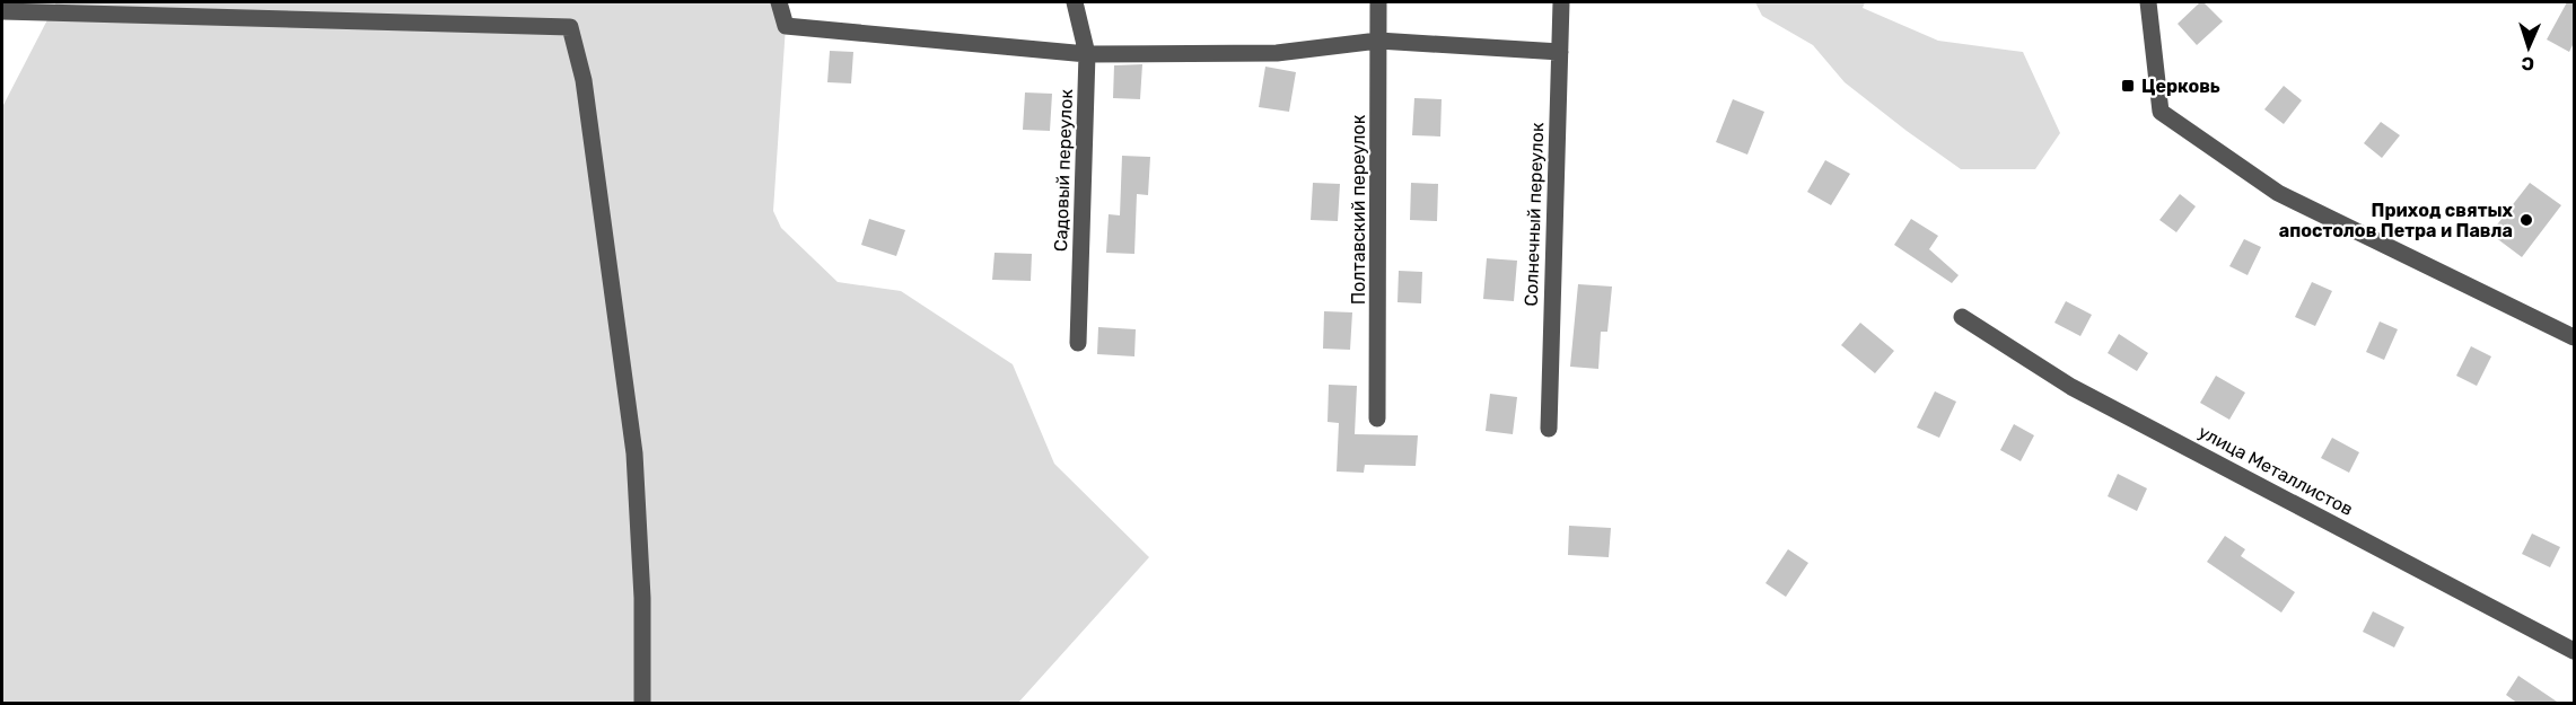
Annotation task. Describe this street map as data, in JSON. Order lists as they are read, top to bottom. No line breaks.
{"streets":{"street":["Садовый переулок","Полтавский переулок","Солнечный переулок","улица Металлистов"]},"places":{"transit":["Церковь"],"other":["Приход святых апостолов Петра и Павла"]},"north":"bottom"}
